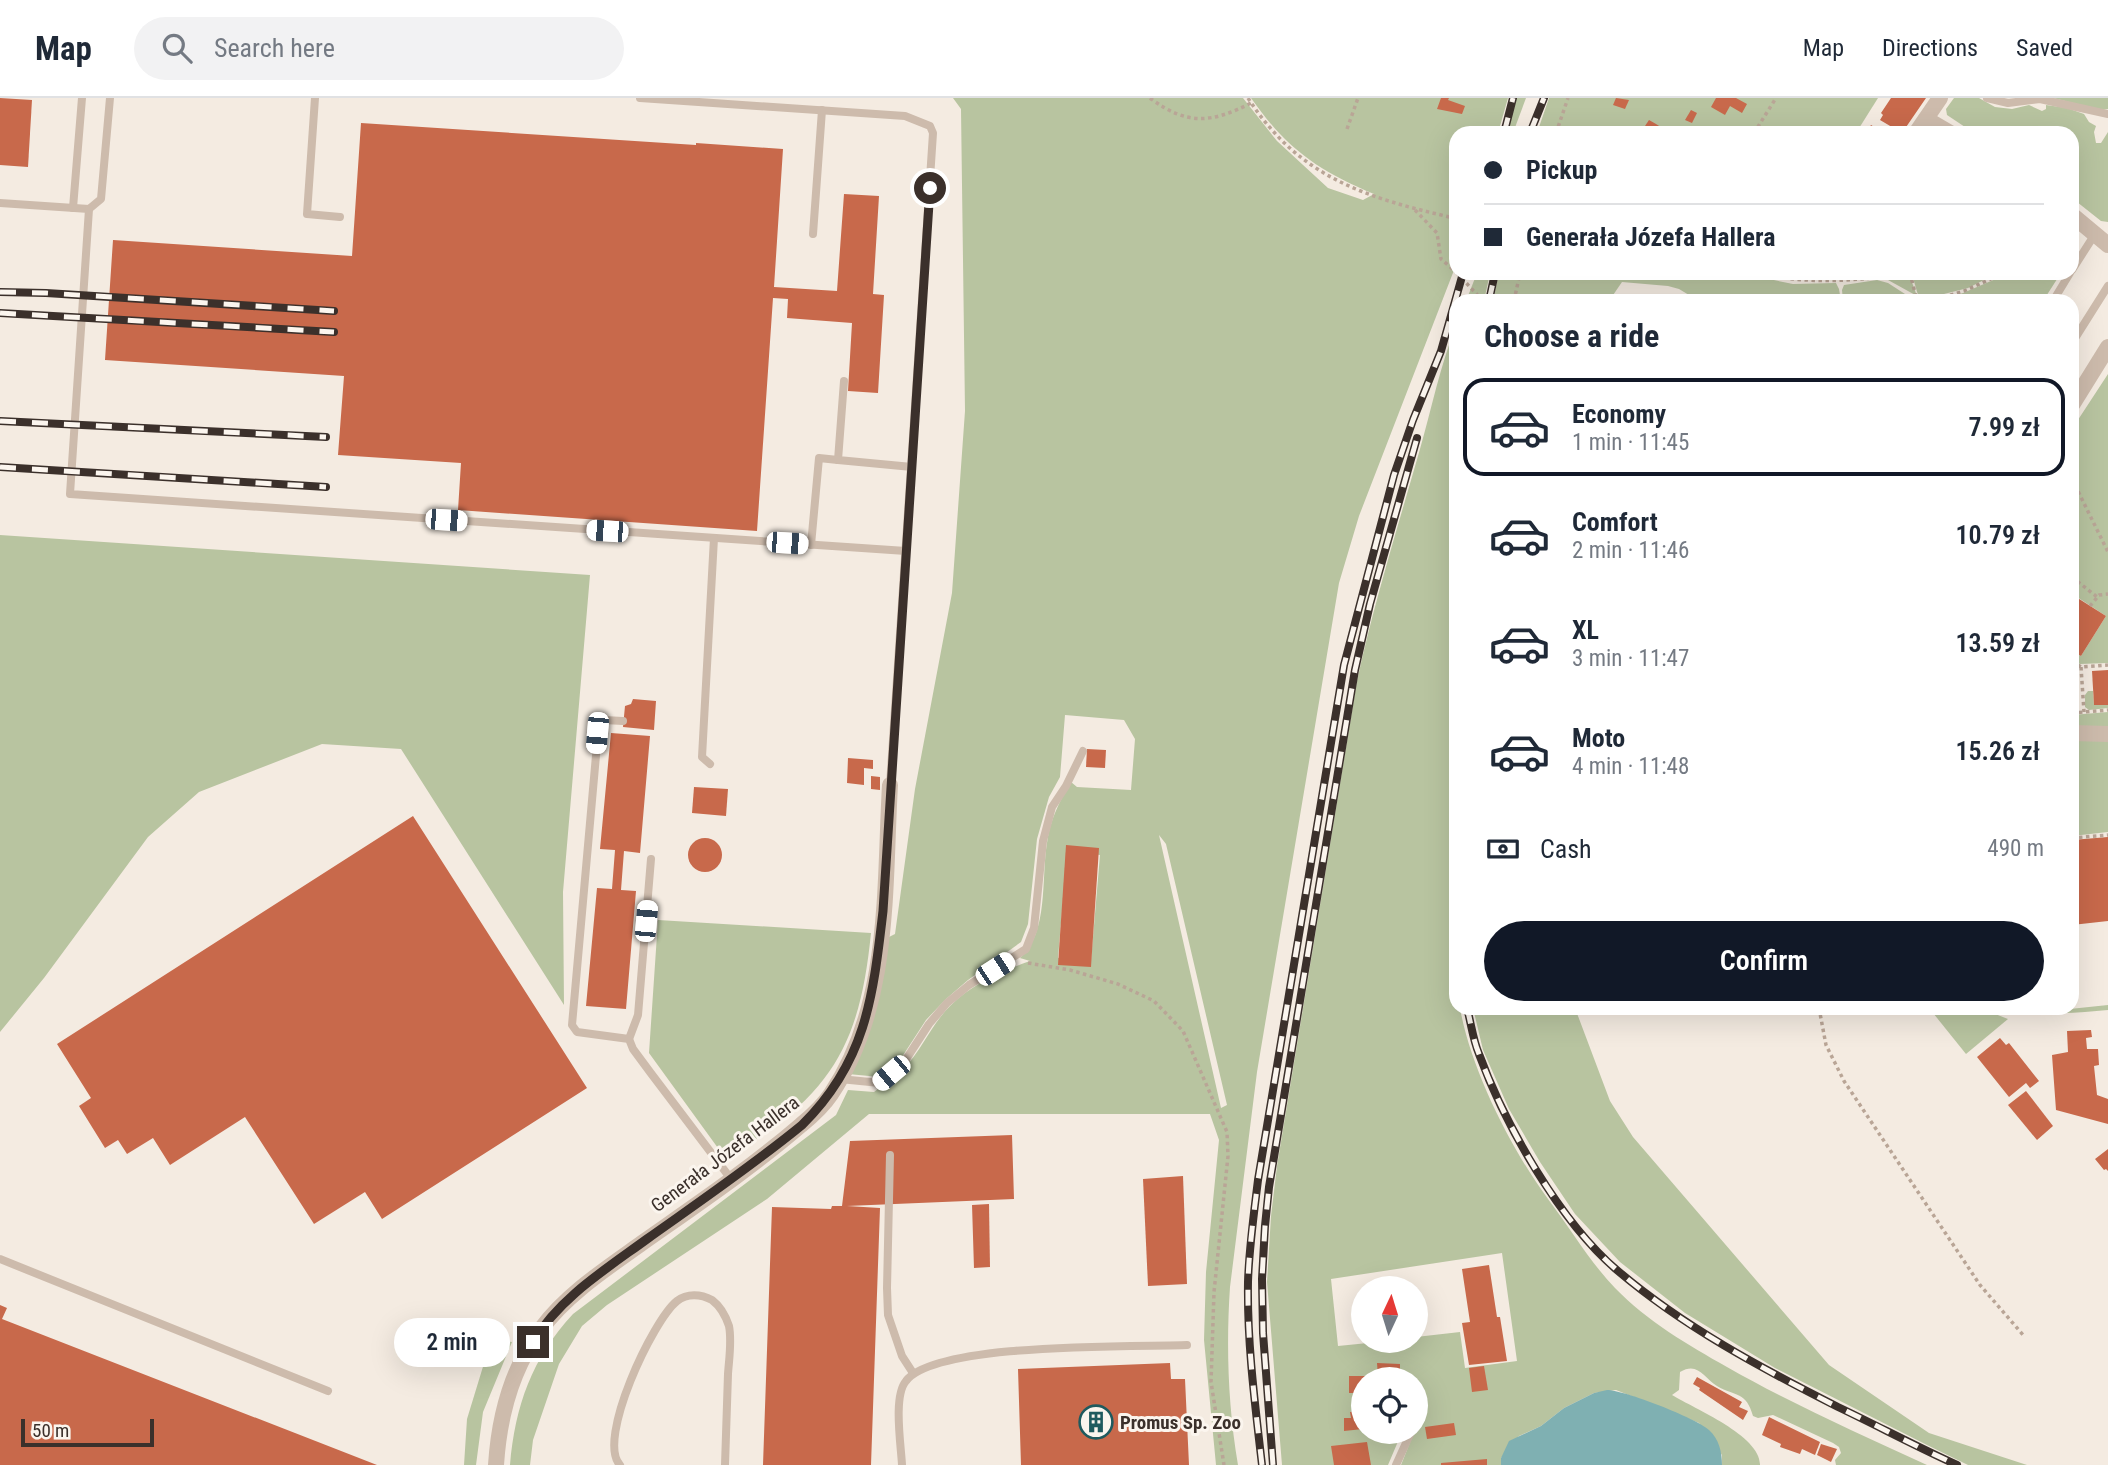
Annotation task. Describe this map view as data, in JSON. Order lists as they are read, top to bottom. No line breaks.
{"streets":{"street":["Generała Józefa Hallera"]},"places":{"building":["Promus Sp. Zoo"]},"scale_bar":"50 m","north":"top","page":{"header":"Map","search":"Search here","nav":["Map","Directions","Saved"],"banner":["Pickup","Generała Józefa Hallera"],"heading":"Choose a ride","list":[{"name":"Economy","note":"1 min · 11:45","value":"7.99 zł"},{"name":"Comfort","note":"2 min · 11:46","value":"10.79 zł"},{"name":"XL","note":"3 min · 11:47","value":"13.59 zł"},{"name":"Moto","note":"4 min · 11:48","value":"15.26 zł"}],"pay":["Cash","490 m"],"buttons":"Confirm","bubble":"2 min","scale":"50 m"}}
